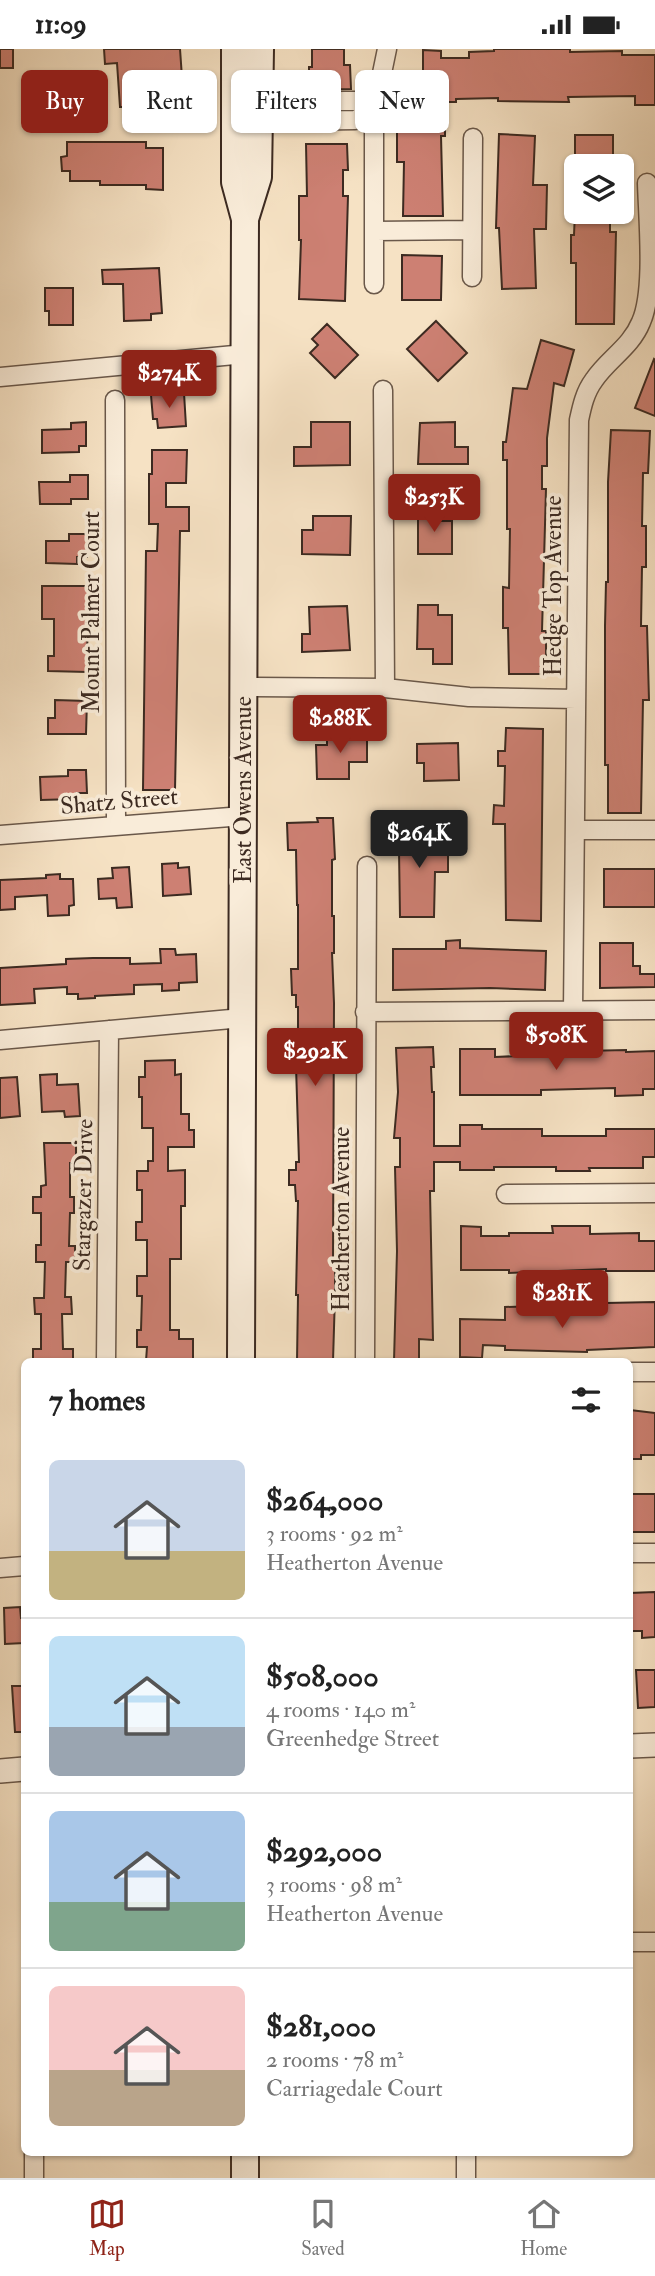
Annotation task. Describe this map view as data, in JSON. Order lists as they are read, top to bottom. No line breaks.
{"streets":{"main road":["East Owens Avenue"],"street":["Hedge Top Avenue","Mount Palmer Court","Shatz Street","Stargazer Drive","Heatherton Avenue"]},"crossings":[["Mount Palmer Court","Shatz Street"],["East Owens Avenue","Shatz Street"]],"page":{"status":"11:09","chip":["Buy","Rent","Filters","New"],"price":["$274K","$253K","$288K","$264K","$508K","$292K","$281K"],"heading":"7 homes","list":[{"name":"$264,000","note":"3 rooms · 92 m² · Heatherton Avenue"},{"name":"$508,000","note":"4 rooms · 140 m² · Greenhedge Street"},{"name":"$292,000","note":"3 rooms · 98 m² · Heatherton Avenue"},{"name":"$281,000","note":"2 rooms · 78 m² · Carriagedale Court"}],"tabs":["Map","Saved","Home"]}}
